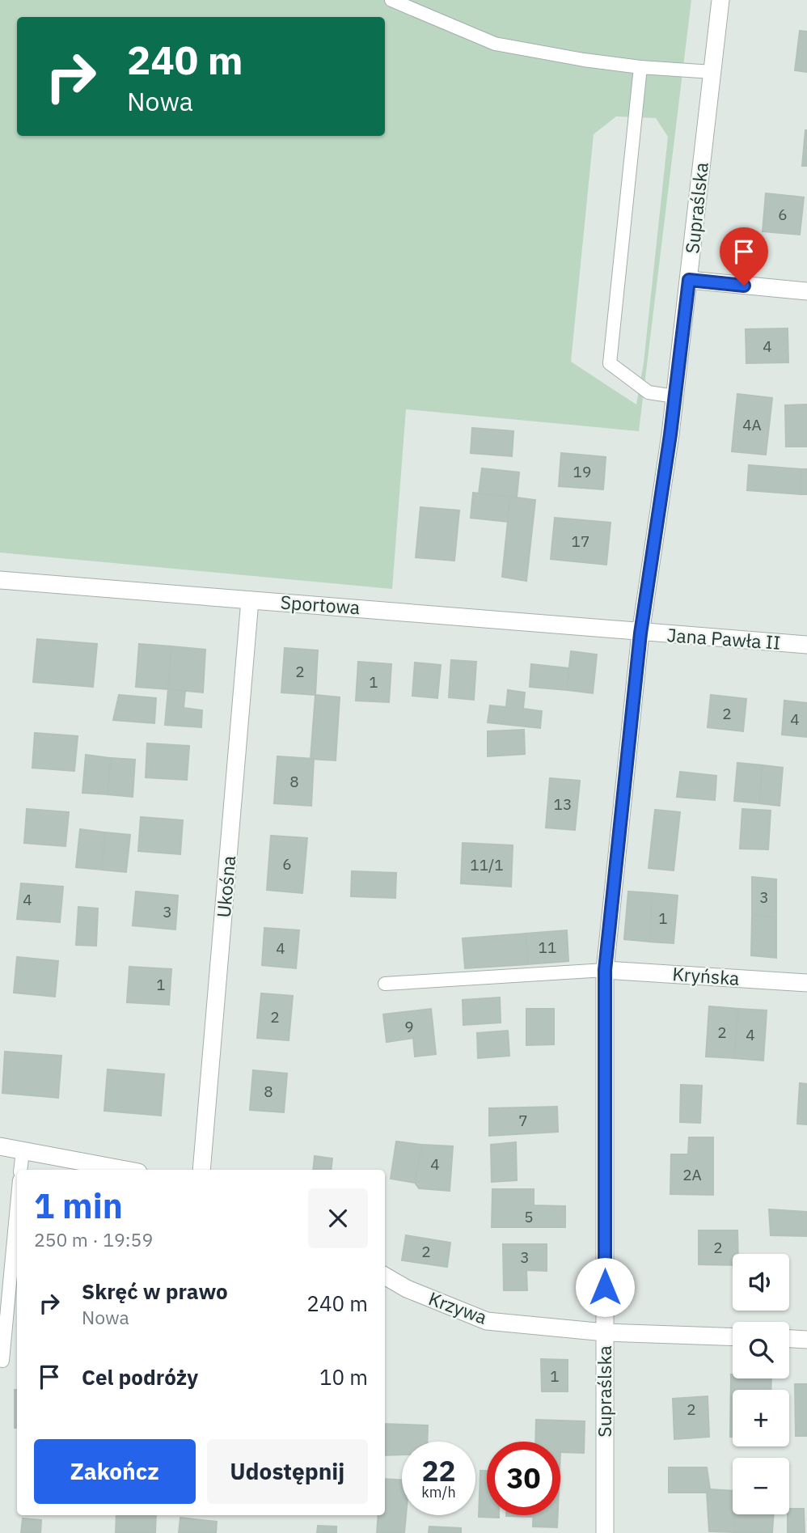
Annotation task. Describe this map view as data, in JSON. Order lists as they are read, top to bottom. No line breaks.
{"streets":{"street":["Supraślska","Sportowa","Jana Pawła II","Ukośna","Kryńska","Krzywa"]},"crossings":[["Supraślska","Sportowa"],["Supraślska","Jana Pawła II"],["Supraślska","Kryńska"],["Supraślska","Krzywa"],["Sportowa","Jana Pawła II"],["Sportowa","Ukośna"]],"house_numbers":["6","4","4A","19","17","2","1","2","4","8","13","6","11/1","3","4","3","1","11","4","1","2","9","2","4","8","7","4","2A","5","2","2","3","1","2"],"page":{"turn":["240 m","Nowa"],"heading":["1 min","250 m · 19:59"],"map_buttons":["+","−"],"list":[{"name":"Skręć w prawo","note":"Nowa","value":"240 m"},{"name":"Cel podróży","value":"10 m"}],"buttons":["Zakończ","Udostępnij"],"speed":"22 km/h","limit":"30"}}
